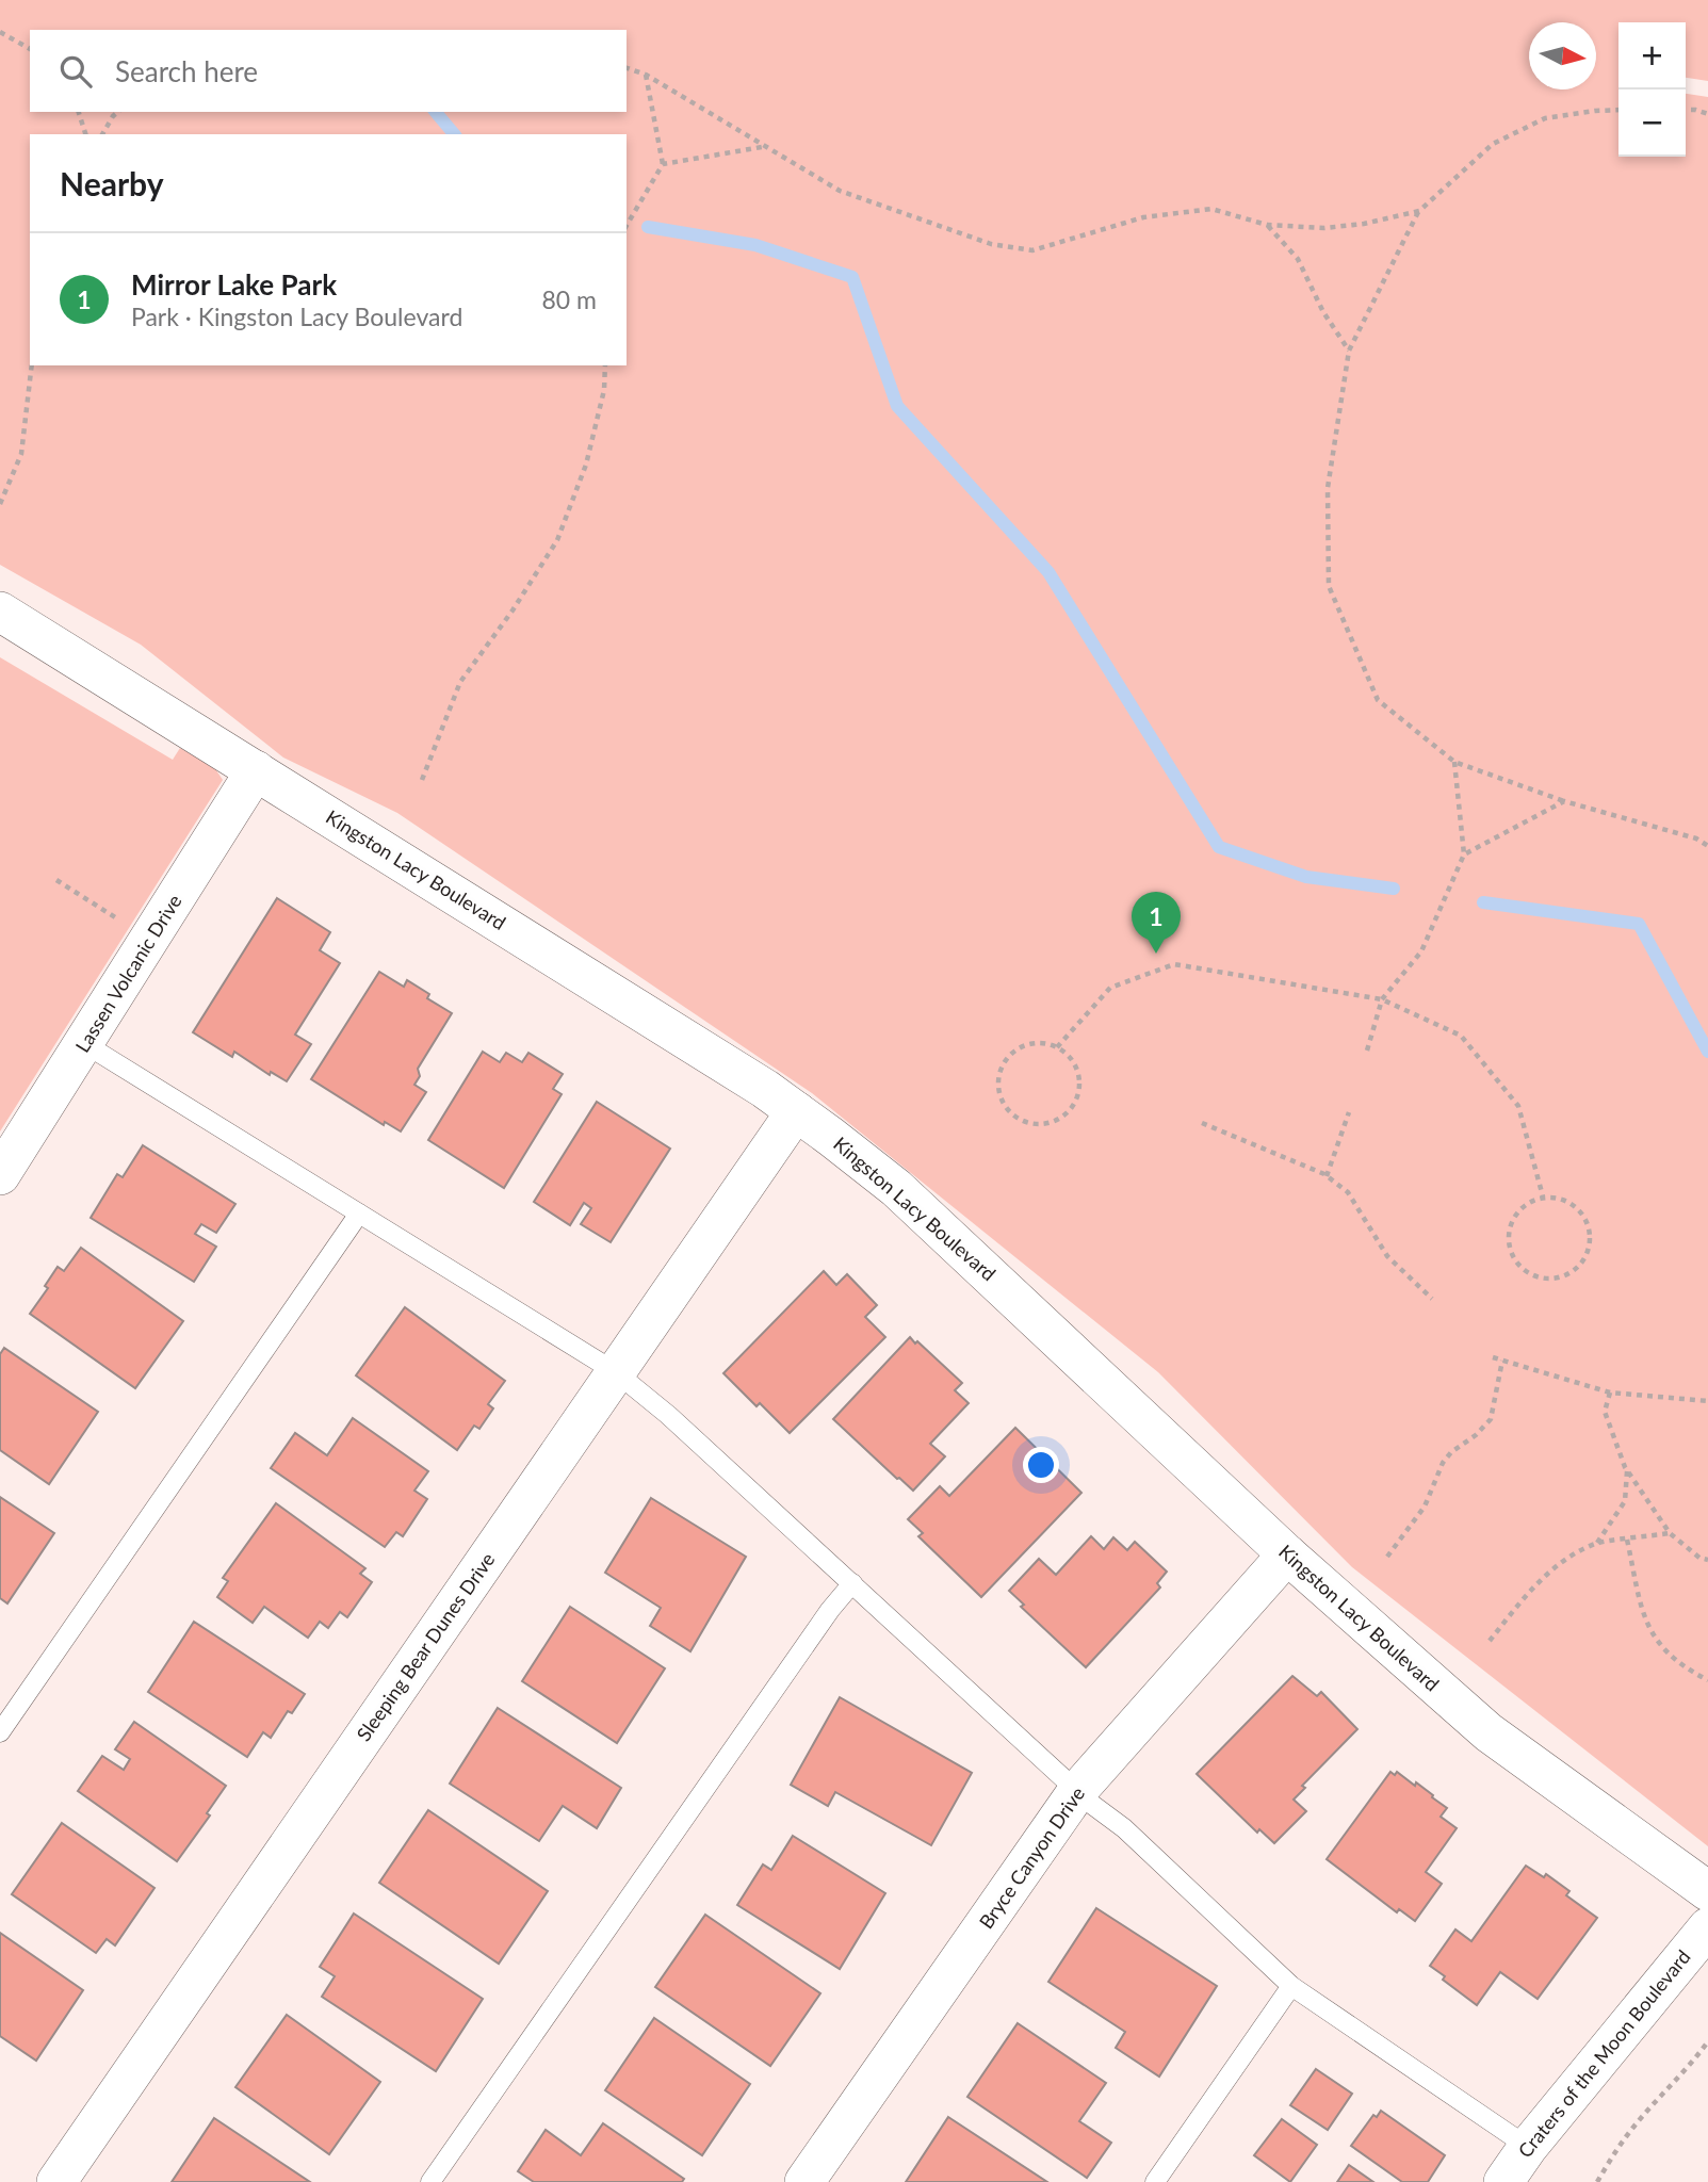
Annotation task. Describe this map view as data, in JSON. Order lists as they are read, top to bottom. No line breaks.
{"streets":{"street":["Kingston Lacy Boulevard","Lassen Volcanic Drive","Sleeping Bear Dunes Drive","Bryce Canyon Drive","Craters of the Moon Boulevard"]},"crossings":[["Kingston Lacy Boulevard","Lassen Volcanic Drive"],["Kingston Lacy Boulevard","Sleeping Bear Dunes Drive"],["Kingston Lacy Boulevard","Bryce Canyon Drive"]],"north":"right","page":{"map_buttons":["+","−"],"search":"Search here","heading":"Nearby","list":[{"mark":"1","name":"Mirror Lake Park","note":"Park · Kingston Lacy Boulevard","value":"80 m"}],"pins":"1"}}
